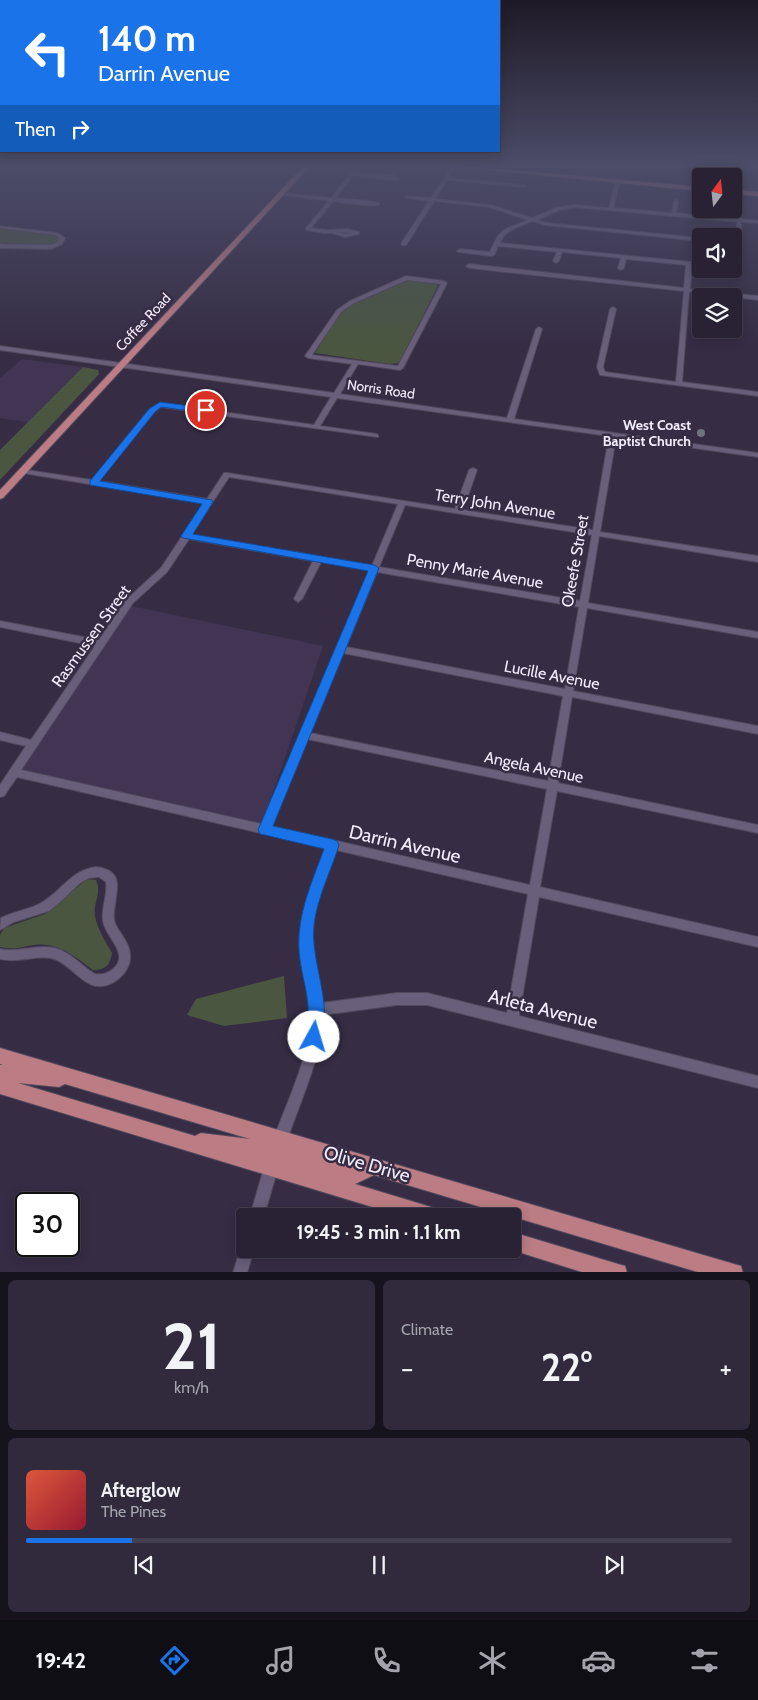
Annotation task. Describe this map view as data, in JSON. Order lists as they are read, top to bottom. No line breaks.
{"streets":{"main road":["Coffee Road","Olive Drive"],"street":["Norris Road","Terry John Avenue","Okeefe Street","Penny Marie Avenue","Rasmussen Street","Lucille Avenue","Angela Avenue","Darrin Avenue","Arleta Avenue"]},"crossings":[["Coffee Road","Norris Road"],["Norris Road","Okeefe Street"],["Terry John Avenue","Okeefe Street"],["Terry John Avenue","Rasmussen Street"],["Okeefe Street","Penny Marie Avenue"],["Okeefe Street","Lucille Avenue"],["Okeefe Street","Angela Avenue"],["Penny Marie Avenue","Rasmussen Street"],["Rasmussen Street","Darrin Avenue"]],"places":["West Coast Baptist Church"],"north":"top","page":{"turn":["140 m","Darrin Avenue"],"then":"Then","limit":"30","trip":"19:45 · 3 min · 1.1 km","tile":[["21","km/h"],"Climate"],"heat":["−","22°","+"],"song":["Afterglow","The Pines"],"tabs":"19:42"}}
